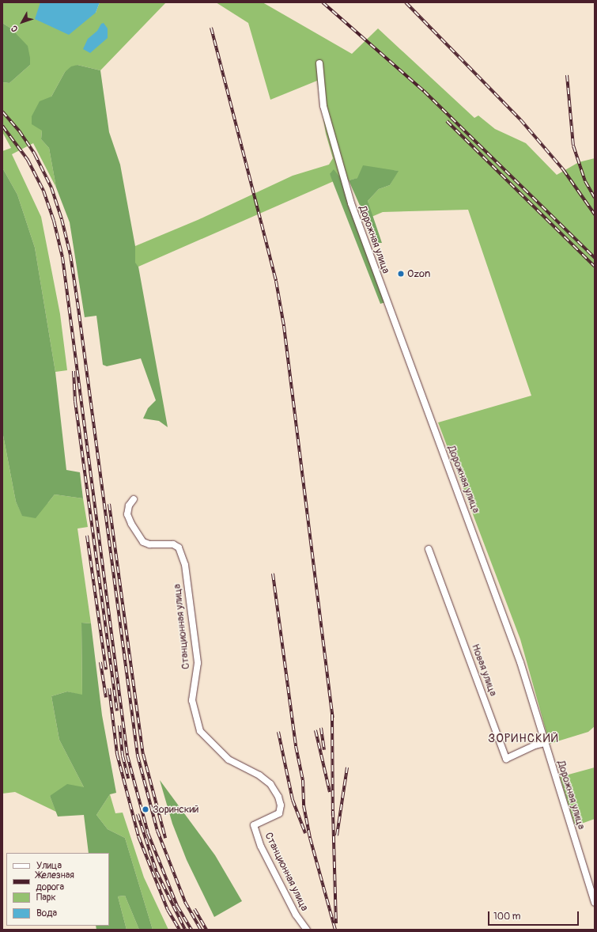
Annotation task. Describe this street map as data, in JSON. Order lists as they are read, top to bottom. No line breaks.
{"streets":{"street":["Дорожная улица","Станционная улица","Новая улица"]},"crossings":[["Дорожная улица","Новая улица"]],"districts":["ЗОРИНСКИЙ"],"places":["Ozon","Зоринский"],"legend":["Улица","Железная дорога","Парк","Вода"],"scale_bar":"100 m","north":"bottom left"}
